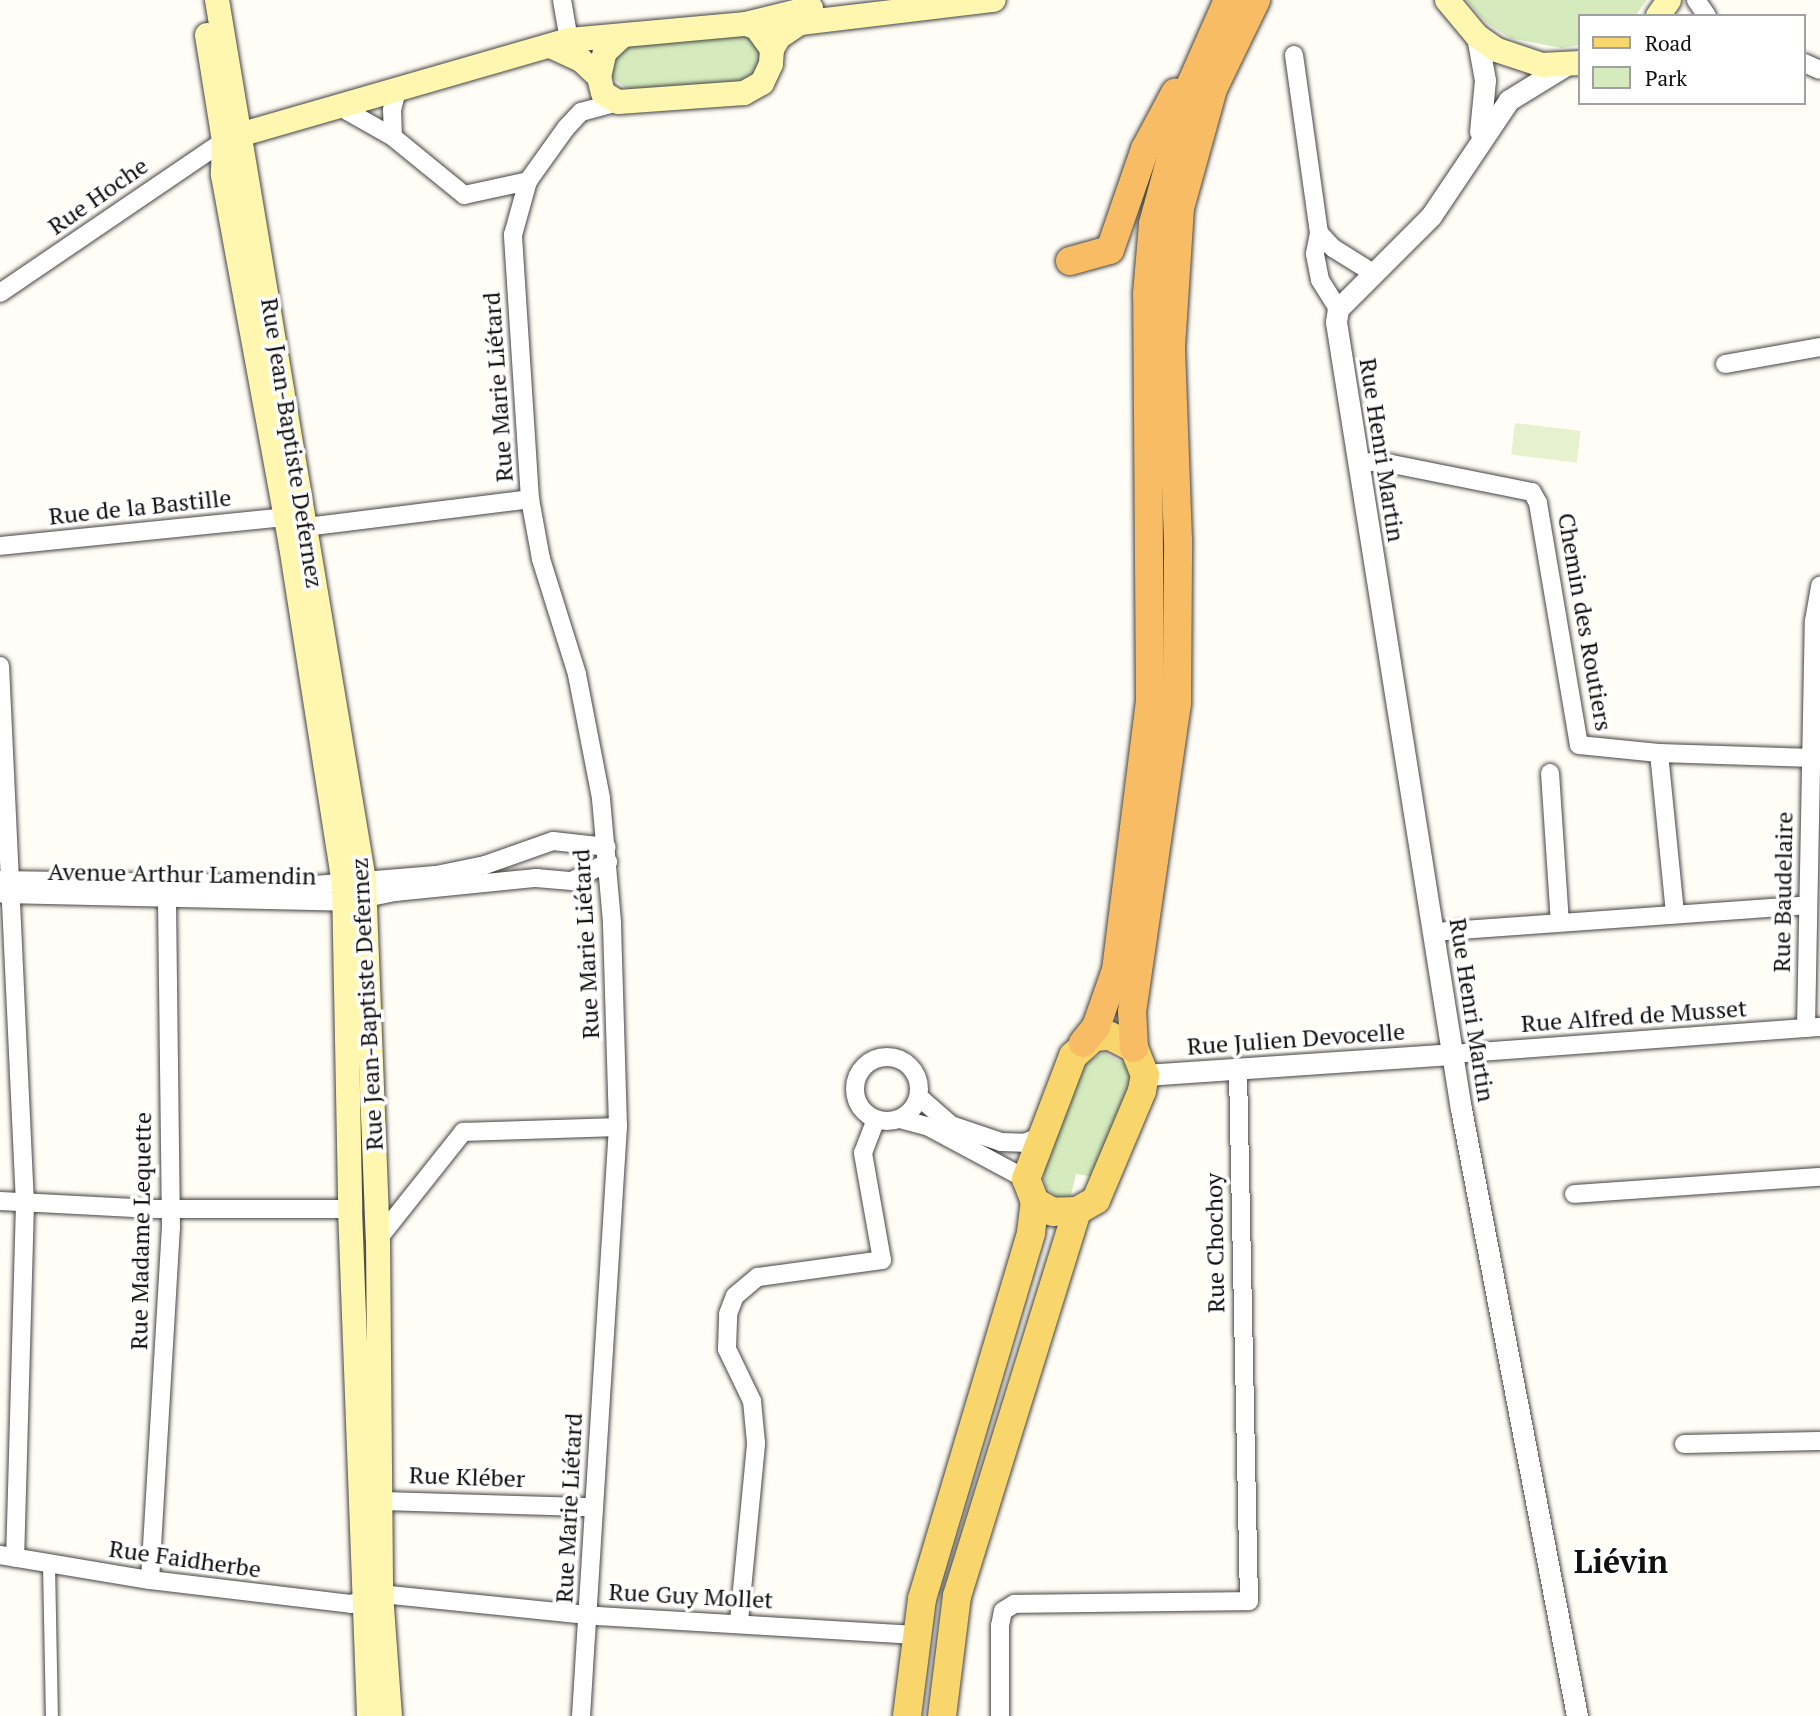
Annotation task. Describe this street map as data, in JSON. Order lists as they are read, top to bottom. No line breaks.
{"streets":{"main road":["Rue Jean-Baptiste Defernez"],"street":["Rue Hoche","Rue Marie Liétard","Rue Henri Martin","Rue de la Bastille","Chemin des Routiers","Avenue Arthur Lamendin","Rue Baudelaire","Rue Alfred de Musset","Rue Julien Devocelle","Rue Madame Lequette","Rue Chochoy","Rue Kléber","Rue Faidherbe","Rue Guy Mollet"]},"crossings":[["Rue Hoche","Rue Jean-Baptiste Defernez"],["Rue Marie Liétard","Rue de la Bastille"],["Rue Marie Liétard","Rue Kléber"],["Rue Marie Liétard","Rue Guy Mollet"],["Rue Jean-Baptiste Defernez","Rue de la Bastille"],["Rue Jean-Baptiste Defernez","Avenue Arthur Lamendin"],["Rue Jean-Baptiste Defernez","Rue Kléber"],["Rue Jean-Baptiste Defernez","Rue Faidherbe"],["Rue Jean-Baptiste Defernez","Rue Guy Mollet"],["Rue Henri Martin","Chemin des Routiers"],["Rue Henri Martin","Rue Alfred de Musset"],["Rue Henri Martin","Rue Julien Devocelle"],["Chemin des Routiers","Rue Baudelaire"],["Avenue Arthur Lamendin","Rue Madame Lequette"],["Rue Baudelaire","Rue Alfred de Musset"],["Rue Alfred de Musset","Rue Julien Devocelle"],["Rue Julien Devocelle","Rue Chochoy"],["Rue Madame Lequette","Rue Faidherbe"],["Rue Faidherbe","Rue Guy Mollet"]],"districts":["Liévin"],"legend":["Road","Park"]}
